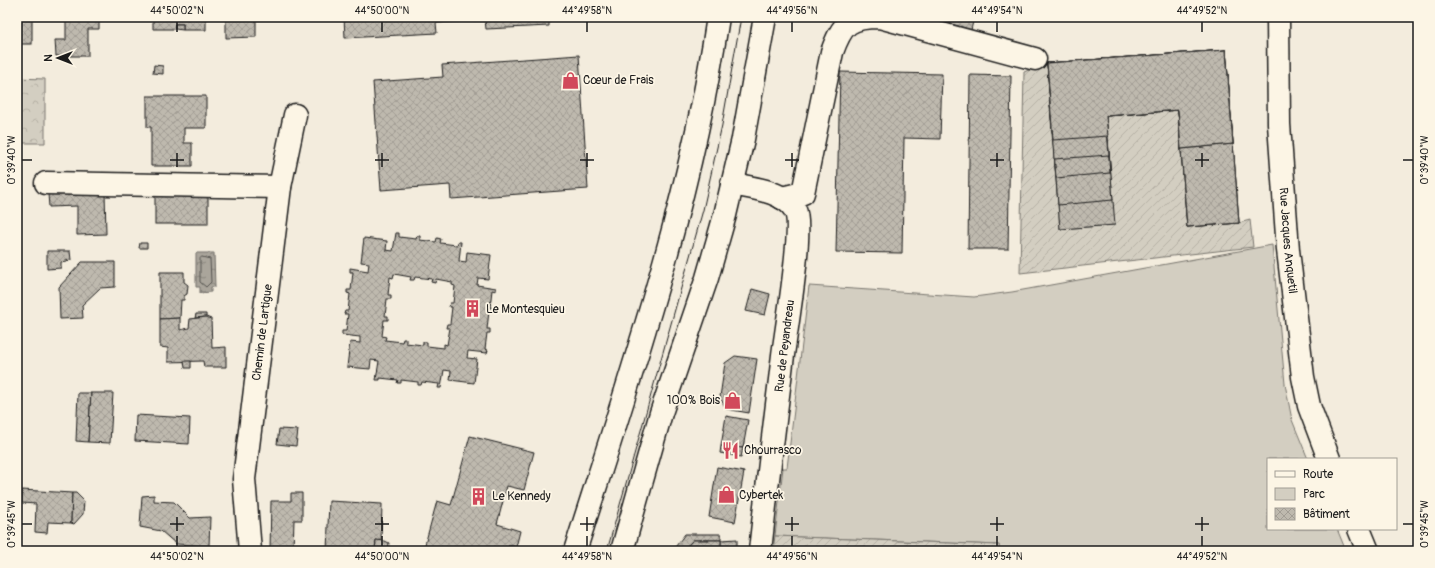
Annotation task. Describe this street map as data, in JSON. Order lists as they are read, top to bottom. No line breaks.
{"streets":{"street":["Rue Jacques Anquetil","Chemin de Lartigue","Rue de Peyandreau"]},"places":{"shop":["Cœur de Frais","100% Bois","Cybertek"],"building":["Le Montesquieu","Le Kennedy"],"restaurant":["Chourrasco"]},"legend":["Route","Parc","Bâtiment"],"north":"left","coordinates":["44°50'02\"N","44°50'00\"N","44°49'58\"N","44°49'56\"N","44°49'54\"N","44°49'52\"N","0°39'40\"W","0°39'45\"W"]}
